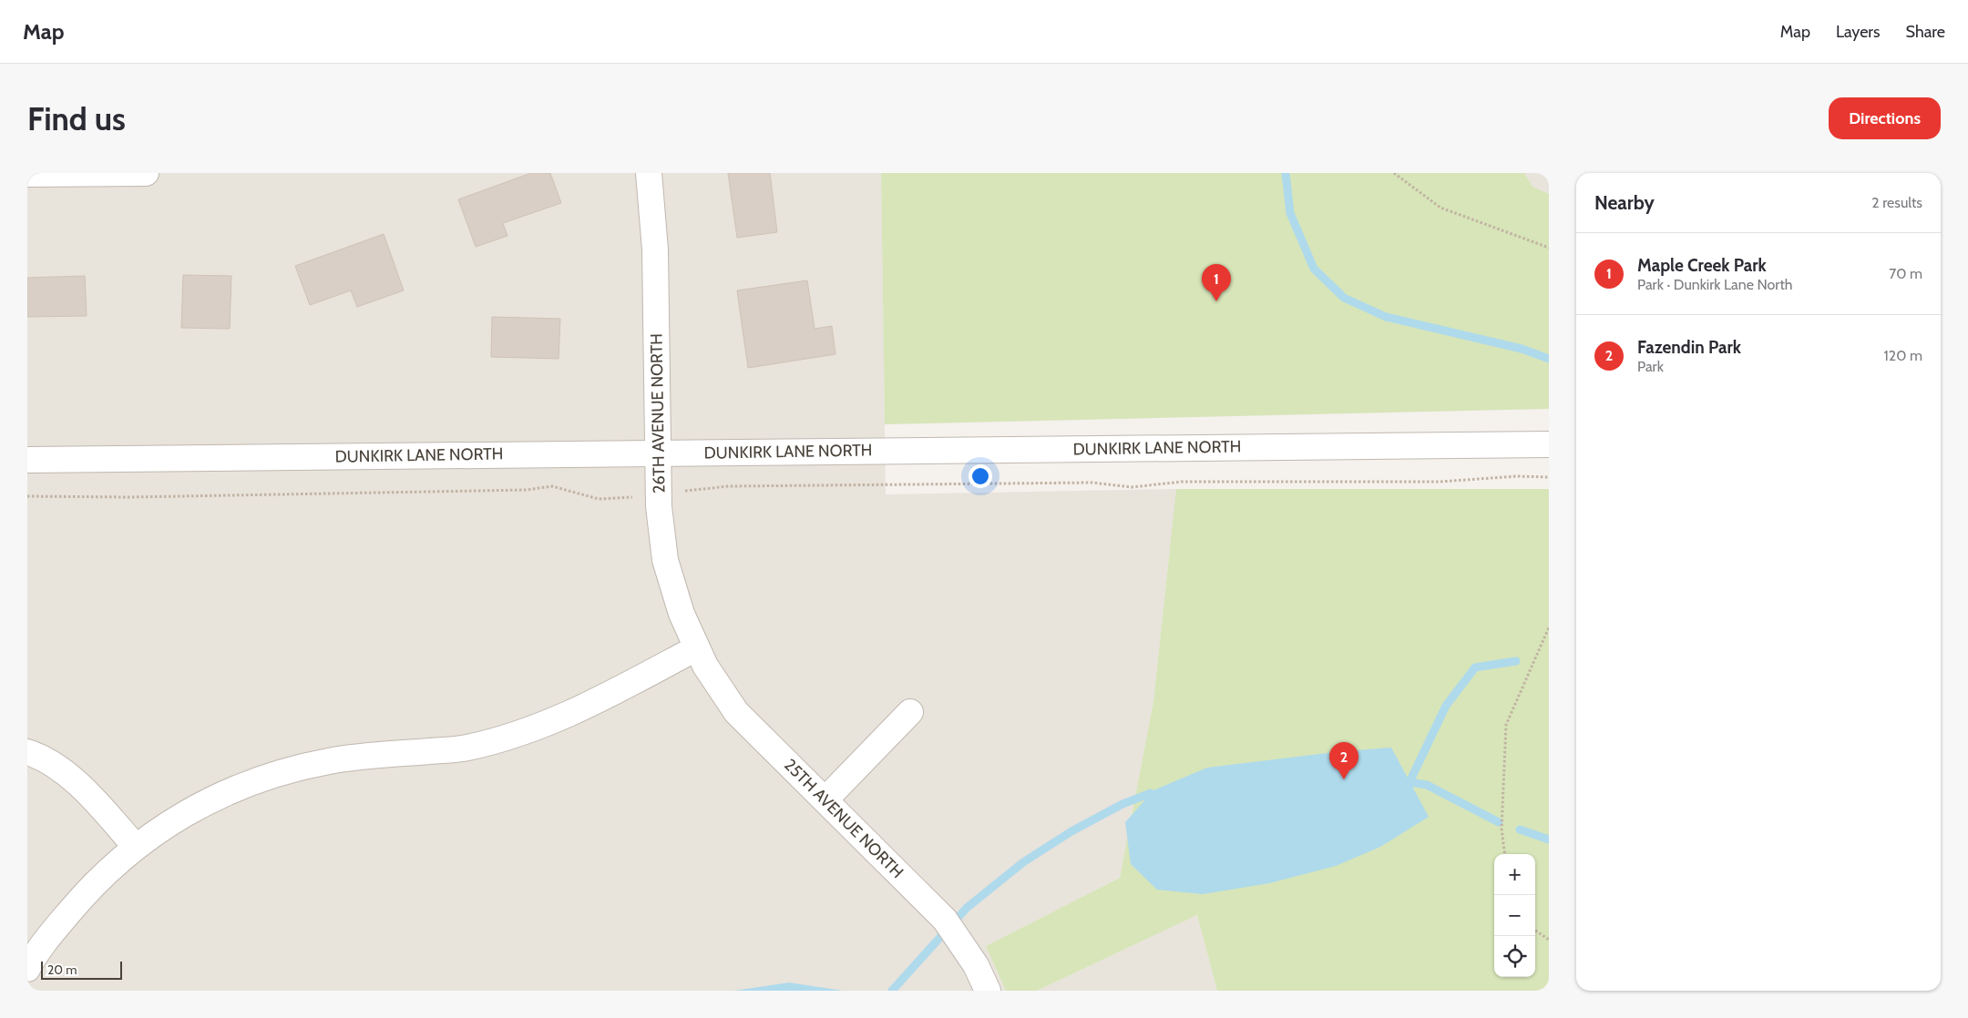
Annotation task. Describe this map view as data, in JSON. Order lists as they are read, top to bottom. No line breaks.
{"streets":{"street":["26TH AVENUE NORTH","DUNKIRK LANE NORTH","25TH AVENUE NORTH"]},"crossings":[["26TH AVENUE NORTH","DUNKIRK LANE NORTH"],["26TH AVENUE NORTH","25TH AVENUE NORTH"]],"scale_bar":"20 m","page":{"header":"Map","nav":["Map","Layers","Share"],"buttons":"Directions","title":"Find us","heading":["Nearby","2 results"],"list":[{"mark":"1","name":"Maple Creek Park","note":"Park · Dunkirk Lane North","value":"70 m"},{"mark":"2","name":"Fazendin Park","note":"Park","value":"120 m"}],"pins":["1","2"],"map_buttons":["+","−"],"scale":"20 m"}}
